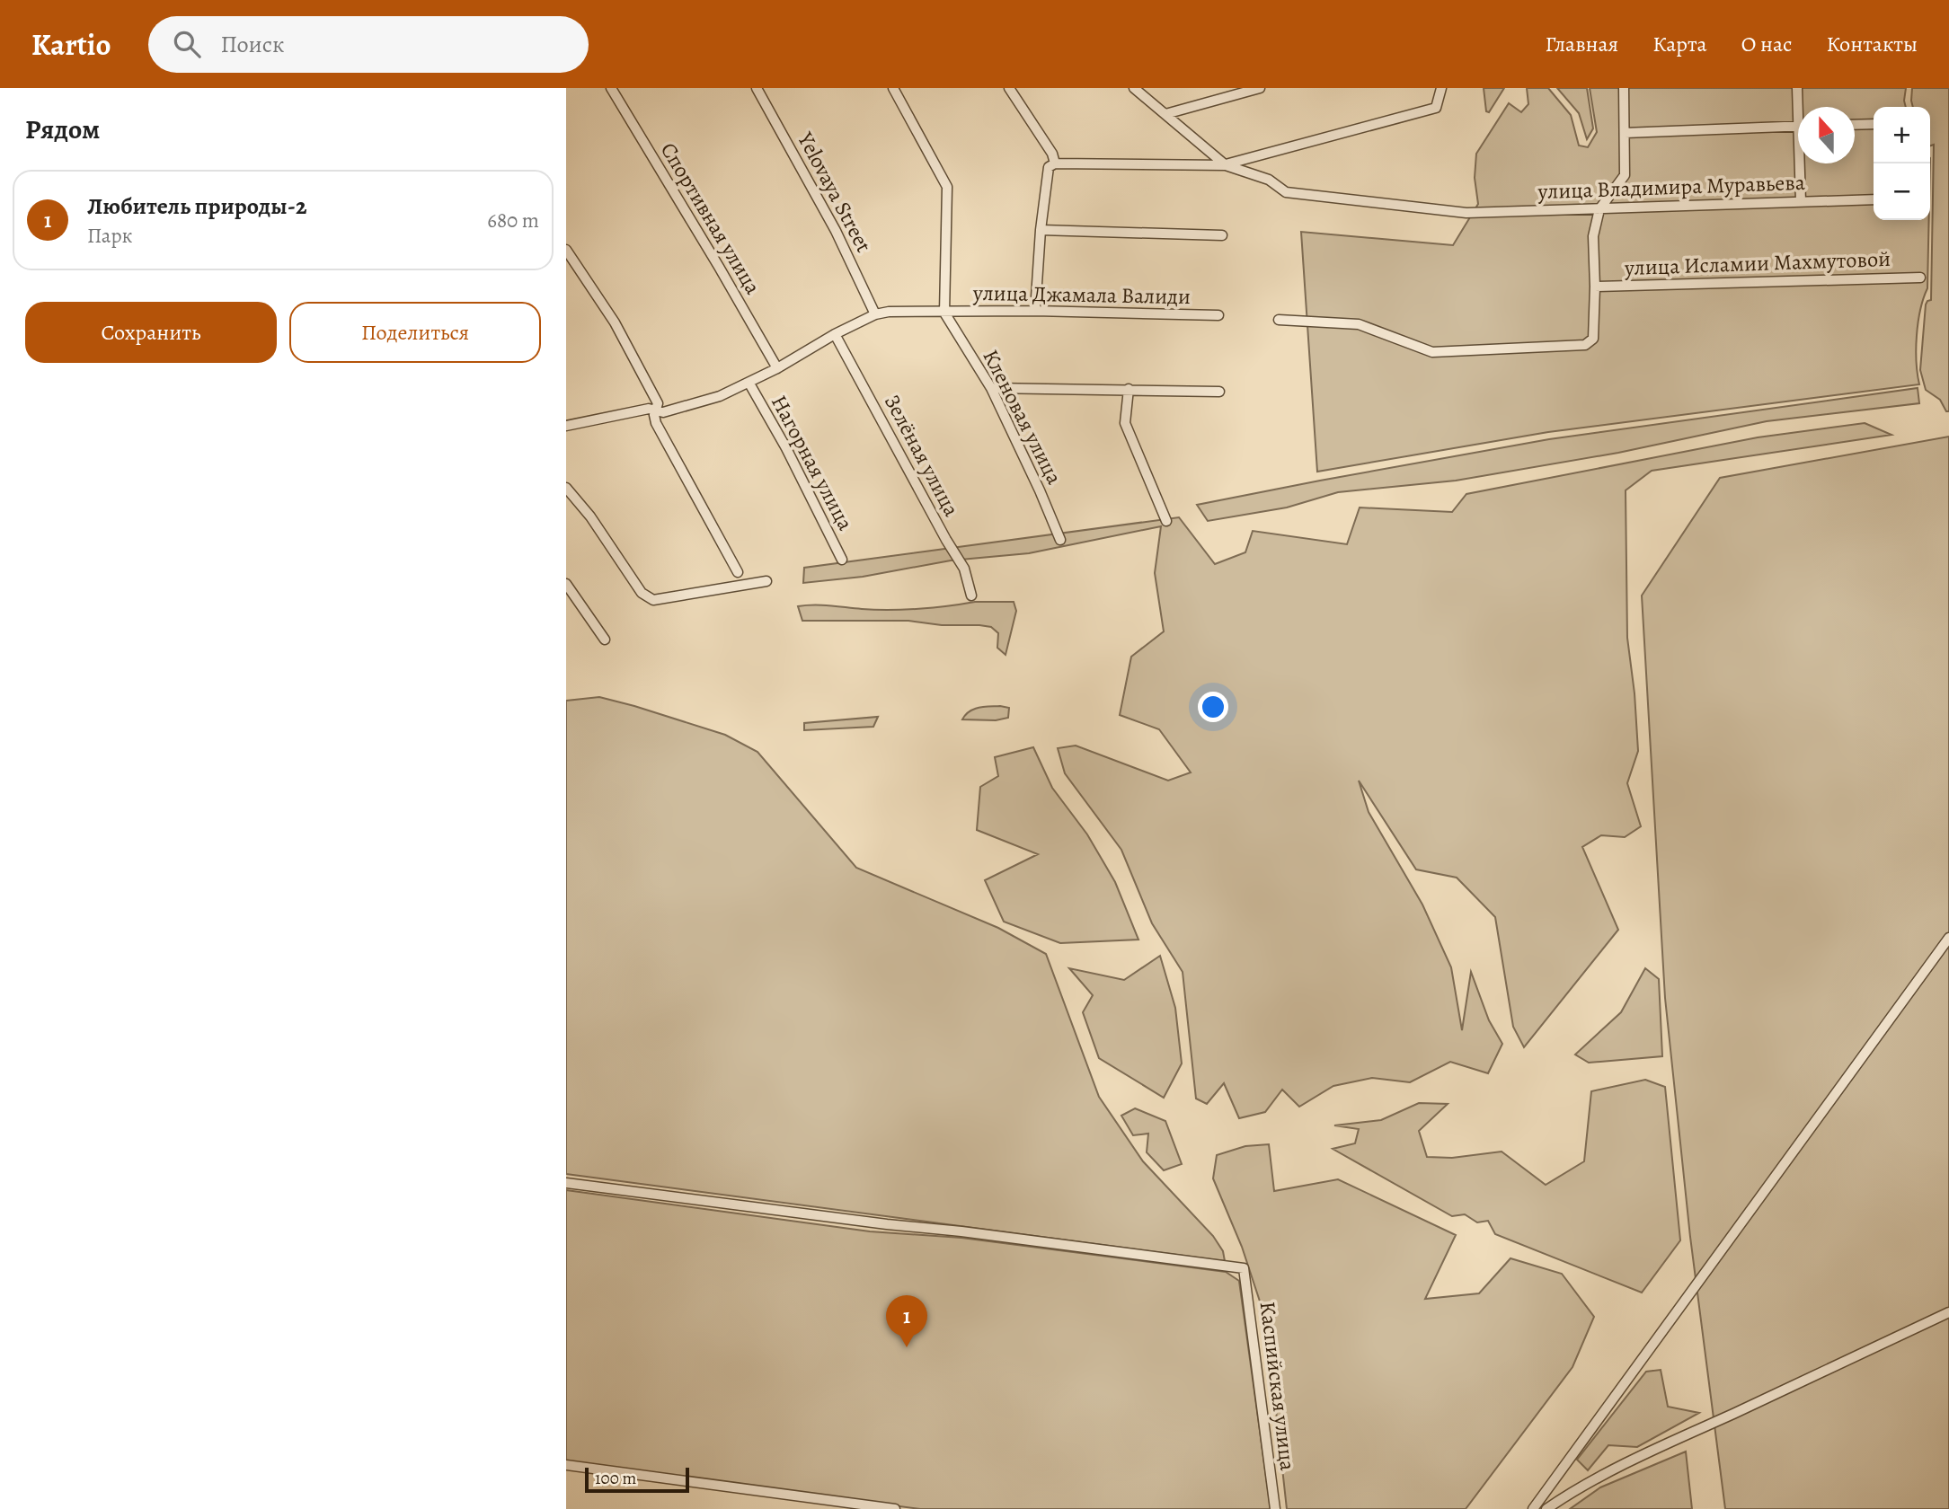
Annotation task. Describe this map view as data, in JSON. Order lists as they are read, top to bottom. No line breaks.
{"streets":{"street":["улица Владимира Муравьева","Yelovaya Street","Спортивная улица","улица Исламии Махмутовой","улица Джамала Валиди","Кленовая улица","Зелёная улица","Нагорная улица","Каспийская улица"]},"crossings":[["Yelovaya Street","улица Джамала Валиди"],["улица Джамала Валиди","Кленовая улица"]],"scale_bar":"100 m","north":"top","page":{"header":"Kartio","search":"Поиск","nav":["Главная","Карта","О нас","Контакты"],"heading":"Рядом","map_buttons":["+","−"],"list":[{"mark":"1","name":"Любитель природы-2","note":"Парк","value":"680 m"}],"buttons":["Сохранить","Поделиться"],"pins":"1","scale":"100 m"}}
